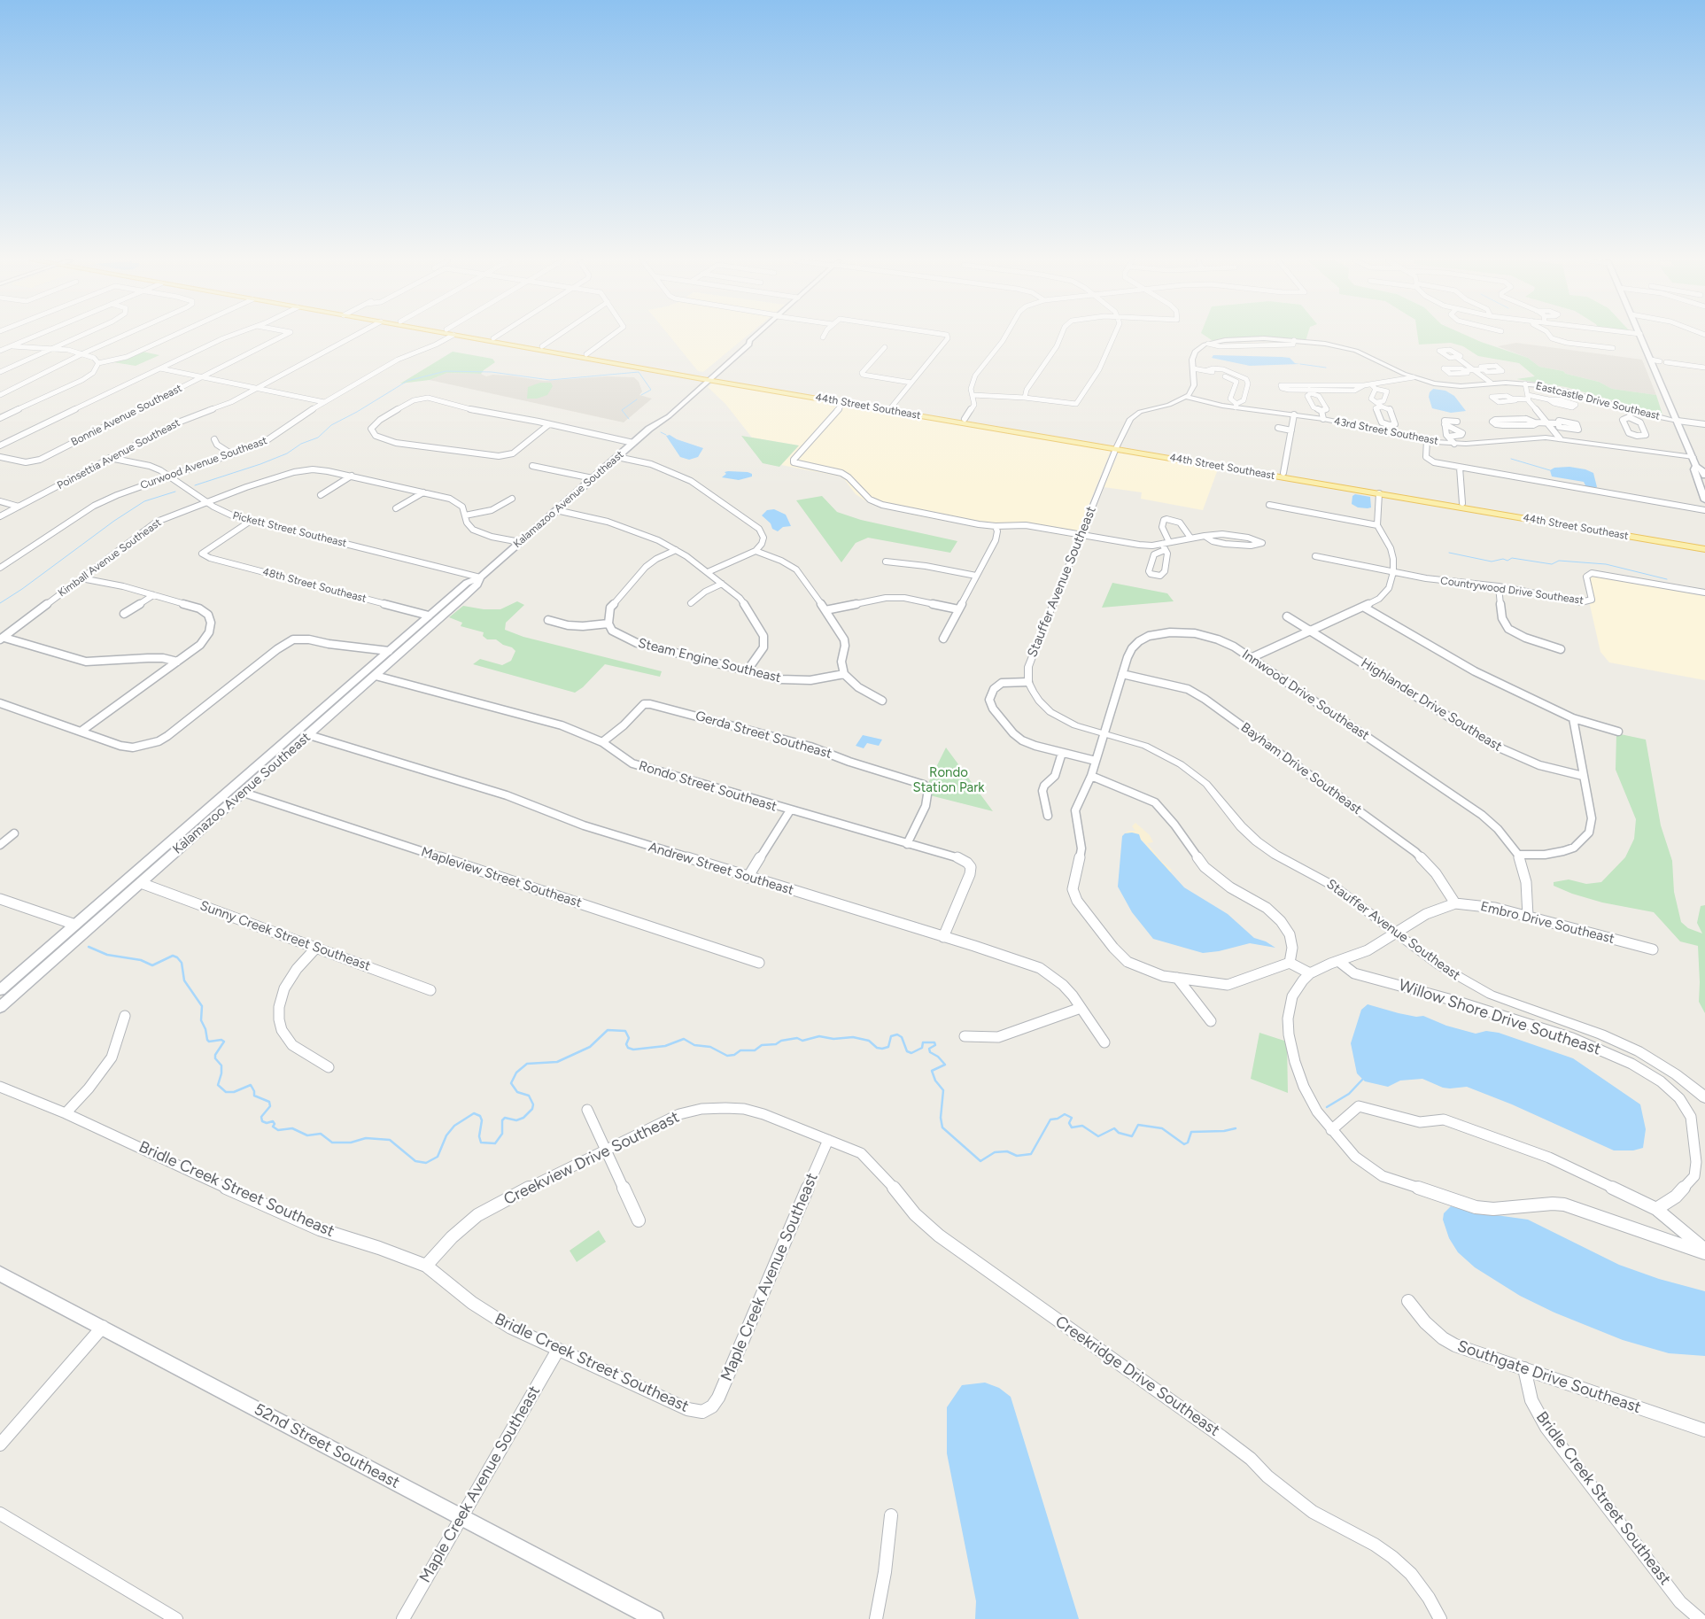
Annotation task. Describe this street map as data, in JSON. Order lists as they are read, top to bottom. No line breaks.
{"streets":{"main road":["44th Street Southeast","Kalamazoo Avenue Southeast","52nd Street Southeast"],"street":["Eastcastle Drive Southeast","Bonnie Avenue Southeast","43rd Street Southeast","Poinsettia Avenue Southeast","Curwood Avenue Southeast","Pickett Street Southeast","Kimball Avenue Southeast","Stauffer Avenue Southeast","48th Street Southeast","Countrywood Drive Southeast","Steam Engine Southeast","Innwood Drive Southeast","Highlander Drive Southeast","Gerda Street Southeast","Bayham Drive Southeast","Rondo Street Southeast","Andrew Street Southeast","Mapleview Street Southeast","Embro Drive Southeast","Sunny Creek Street Southeast","Willow Shore Drive Southeast","Creekview Drive Southeast","Bridle Creek Street Southeast","Maple Creek Avenue Southeast","Creekridge Drive Southeast","Southgate Drive Southeast"]},"crossings":[["Eastcastle Drive Southeast","43rd Street Southeast"],["44th Street Southeast","Kalamazoo Avenue Southeast"],["44th Street Southeast","Stauffer Avenue Southeast"],["Poinsettia Avenue Southeast","Pickett Street Southeast"],["Curwood Avenue Southeast","Pickett Street Southeast"],["Kalamazoo Avenue Southeast","Pickett Street Southeast"],["Kalamazoo Avenue Southeast","48th Street Southeast"],["Kalamazoo Avenue Southeast","Rondo Street Southeast"],["Kalamazoo Avenue Southeast","Andrew Street Southeast"],["Kalamazoo Avenue Southeast","Mapleview Street Southeast"],["Kalamazoo Avenue Southeast","Sunny Creek Street Southeast"],["Pickett Street Southeast","Kimball Avenue Southeast"],["Pickett Street Southeast","48th Street Southeast"],["Stauffer Avenue Southeast","Innwood Drive Southeast"],["Stauffer Avenue Southeast","Embro Drive Southeast"],["Innwood Drive Southeast","Bayham Drive Southeast"],["Innwood Drive Southeast","Embro Drive Southeast"],["Gerda Street Southeast","Rondo Street Southeast"],["Bayham Drive Southeast","Embro Drive Southeast"],["Rondo Street Southeast","Andrew Street Southeast"],["Embro Drive Southeast","Willow Shore Drive Southeast"],["Creekview Drive Southeast","Bridle Creek Street Southeast"],["Creekview Drive Southeast","Maple Creek Avenue Southeast"],["Creekview Drive Southeast","Creekridge Drive Southeast"],["Bridle Creek Street Southeast","Maple Creek Avenue Southeast"],["Bridle Creek Street Southeast","Southgate Drive Southeast"],["Maple Creek Avenue Southeast","Creekridge Drive Southeast"],["Maple Creek Avenue Southeast","52nd Street Southeast"]],"parks":["Rondo Station Park"]}
